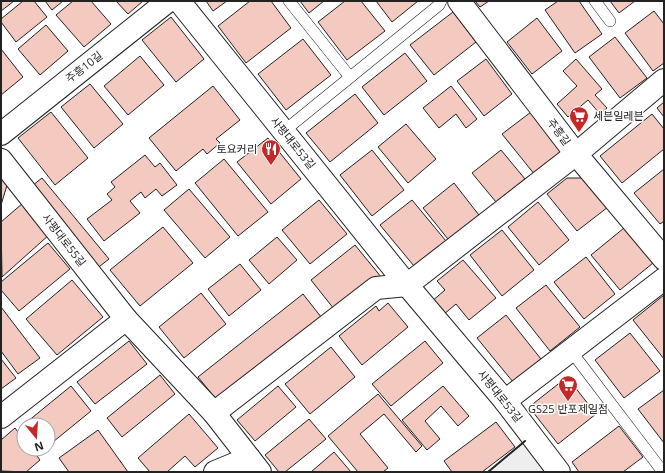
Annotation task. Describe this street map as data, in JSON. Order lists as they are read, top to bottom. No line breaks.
{"streets":{"street":["주흥10길","주흥길","사평대로53길","사평대로55길"]},"places":{"supermarket":["세븐일레븐","GS25 반포제일점"],"restaurant":["토요커리"]},"north":"bottom"}
